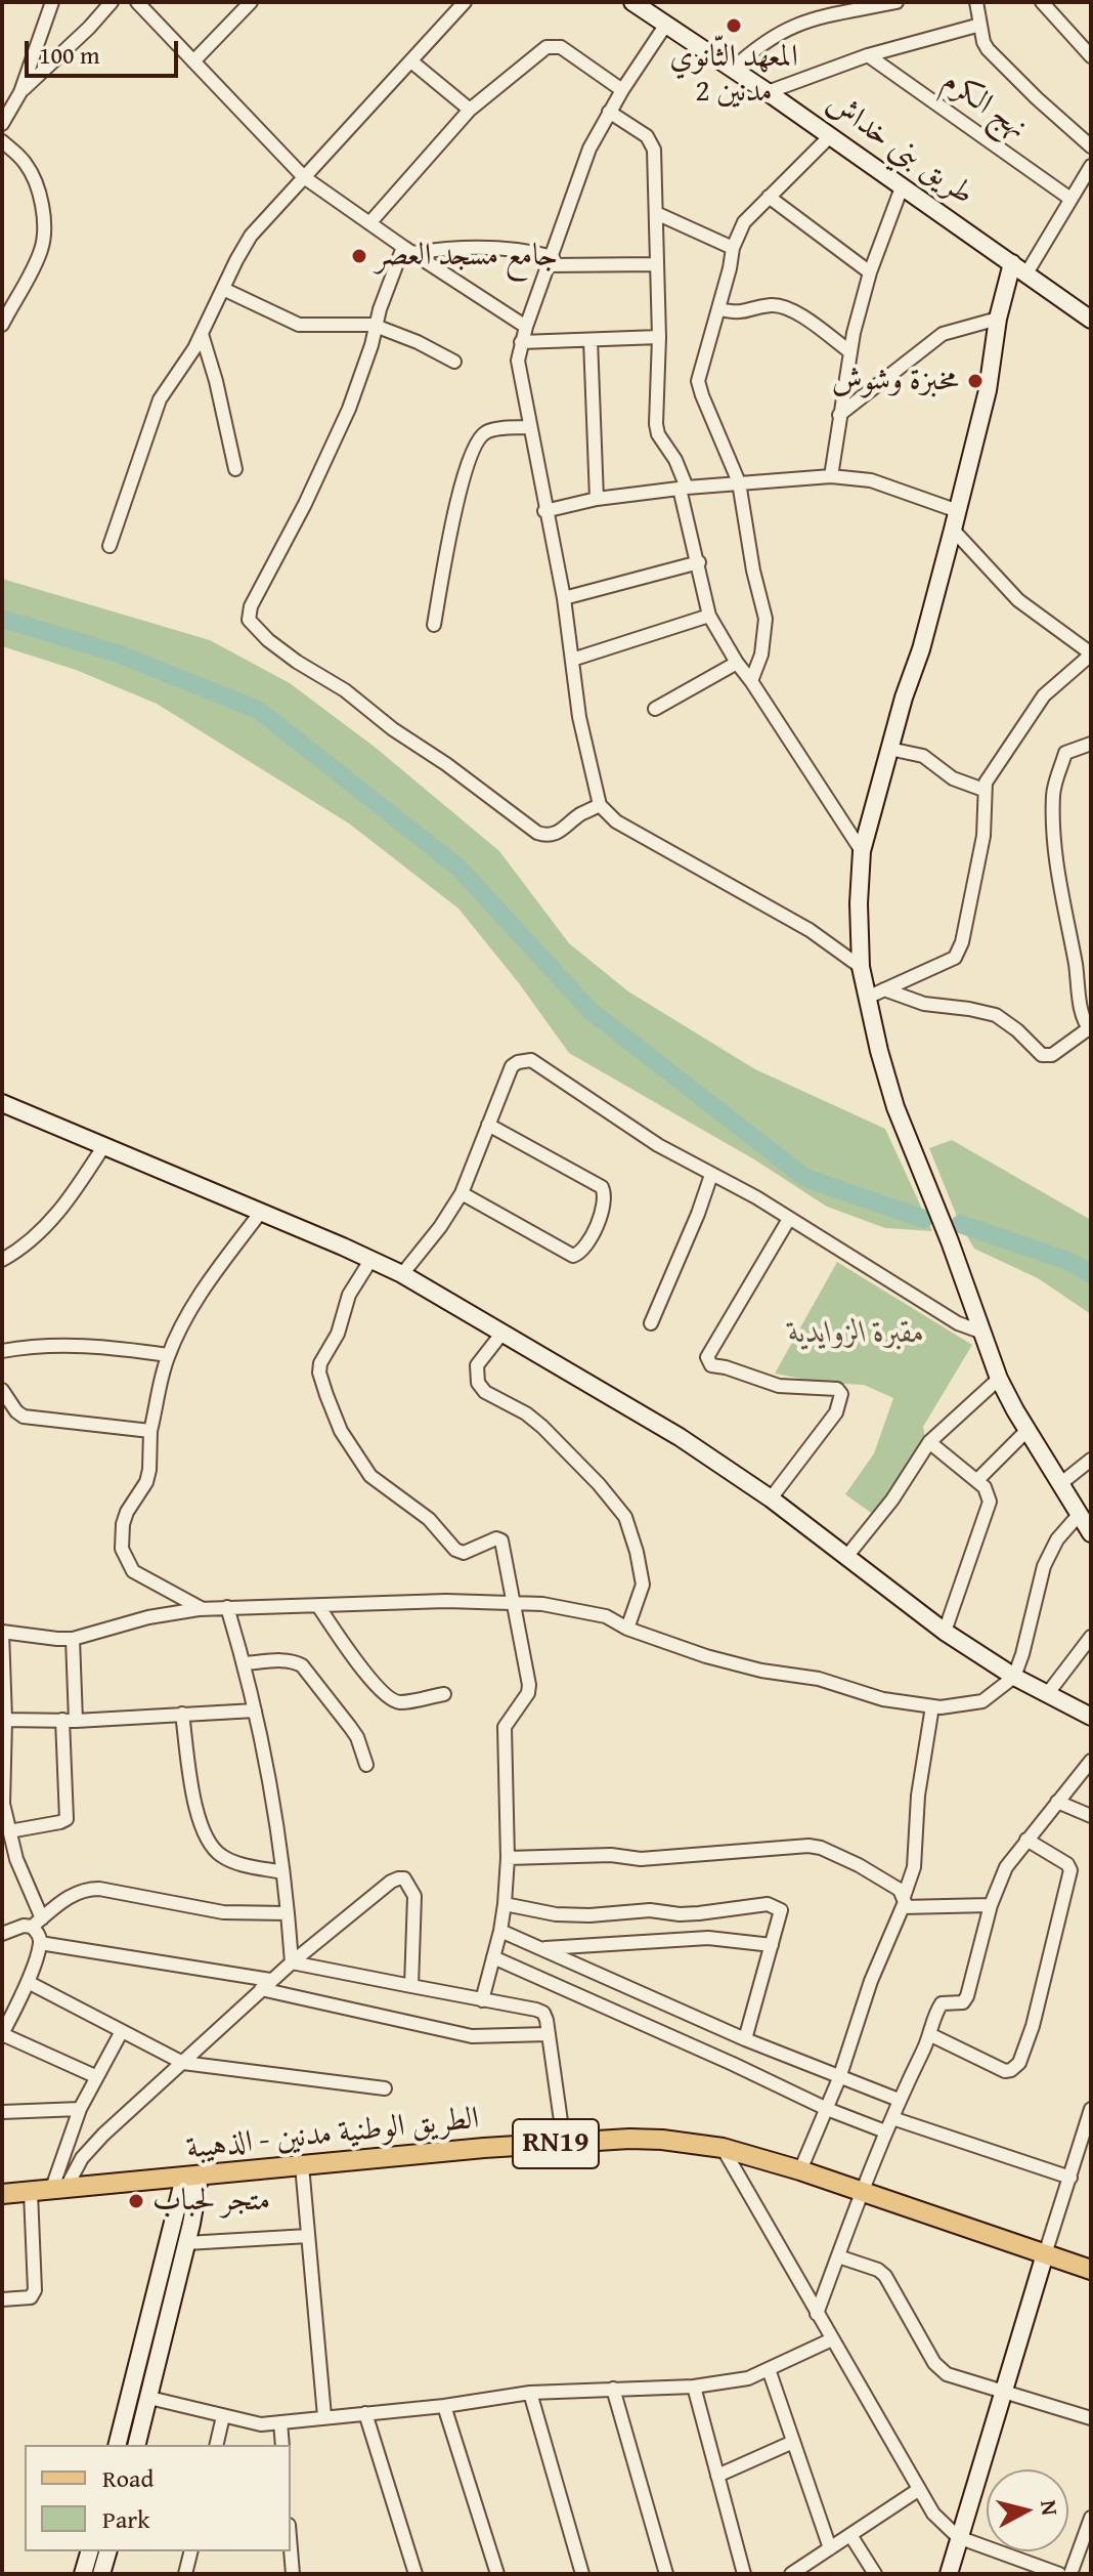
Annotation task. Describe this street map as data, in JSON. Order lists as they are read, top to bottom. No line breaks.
{"streets":{"main road":["الطريق الوطنية مدنين - الذهيبة","RN19"],"street":["نهج الكرم","طريق بني خداش"]},"parks":["مقبرة الزوايدية"],"places":["المعهد الثّانوي مدنين 2","جامع مسجد العصر","مخبزة وشوش","متجر لحباب"],"legend":["Road","Park"],"scale_bar":"100 m","north":"right"}
